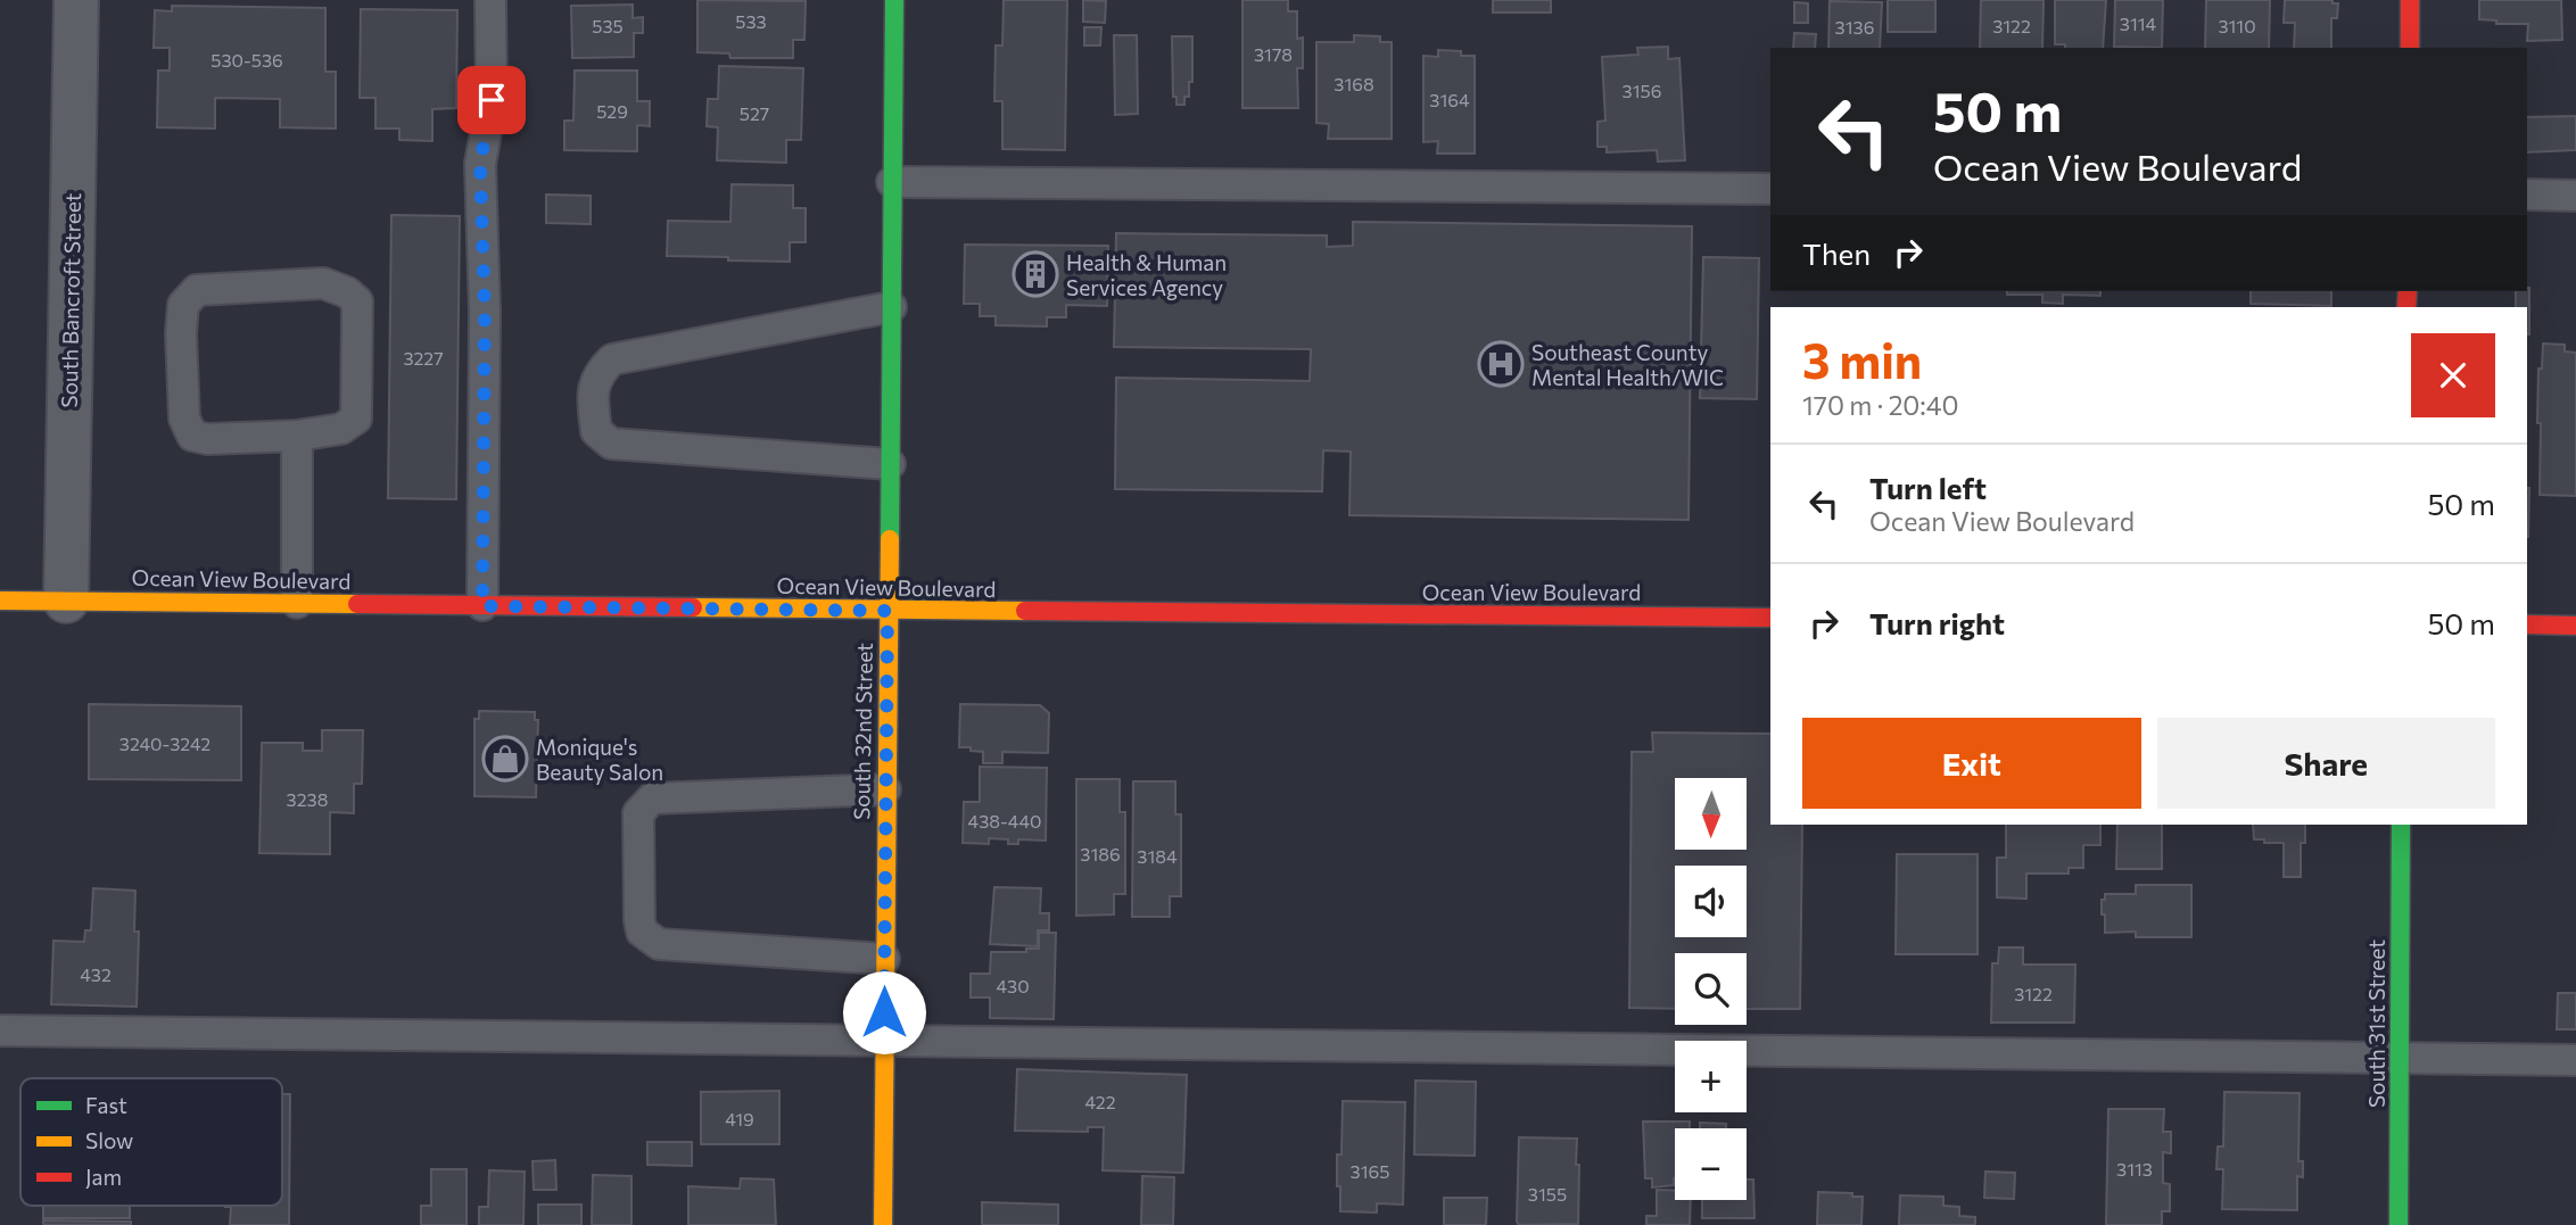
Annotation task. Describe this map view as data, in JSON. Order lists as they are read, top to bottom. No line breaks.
{"streets":{"main road":["Ocean View Boulevard","South 32nd Street","South 31st Street"],"street":["South Bancroft Street"]},"crossings":[["South Bancroft Street","Ocean View Boulevard"],["Ocean View Boulevard","South 32nd Street"]],"places":{"building":["Health & Human Services Agency"],"hospital":["Southeast County Mental Health/WIC"],"shop":["Monique's Beauty Salon"]},"house_numbers":["533","3114","535","3122","3110","3136","3178","530-536","3168","3156","3164","529","527","3227","3240-3242","3238","438-440","3186","3184","432","430","3122","422","419","3113","3165","3155"],"legend":["Fast","Slow","Jam"],"north":"bottom","page":{"turn":["50 m","Ocean View Boulevard"],"then":"Then","heading":["3 min","170 m · 20:40"],"list":[{"name":"Turn left","note":"Ocean View Boulevard","value":"50 m"},{"name":"Turn right","value":"50 m"}],"buttons":["Exit","Share"],"map_buttons":["+","−"]}}
